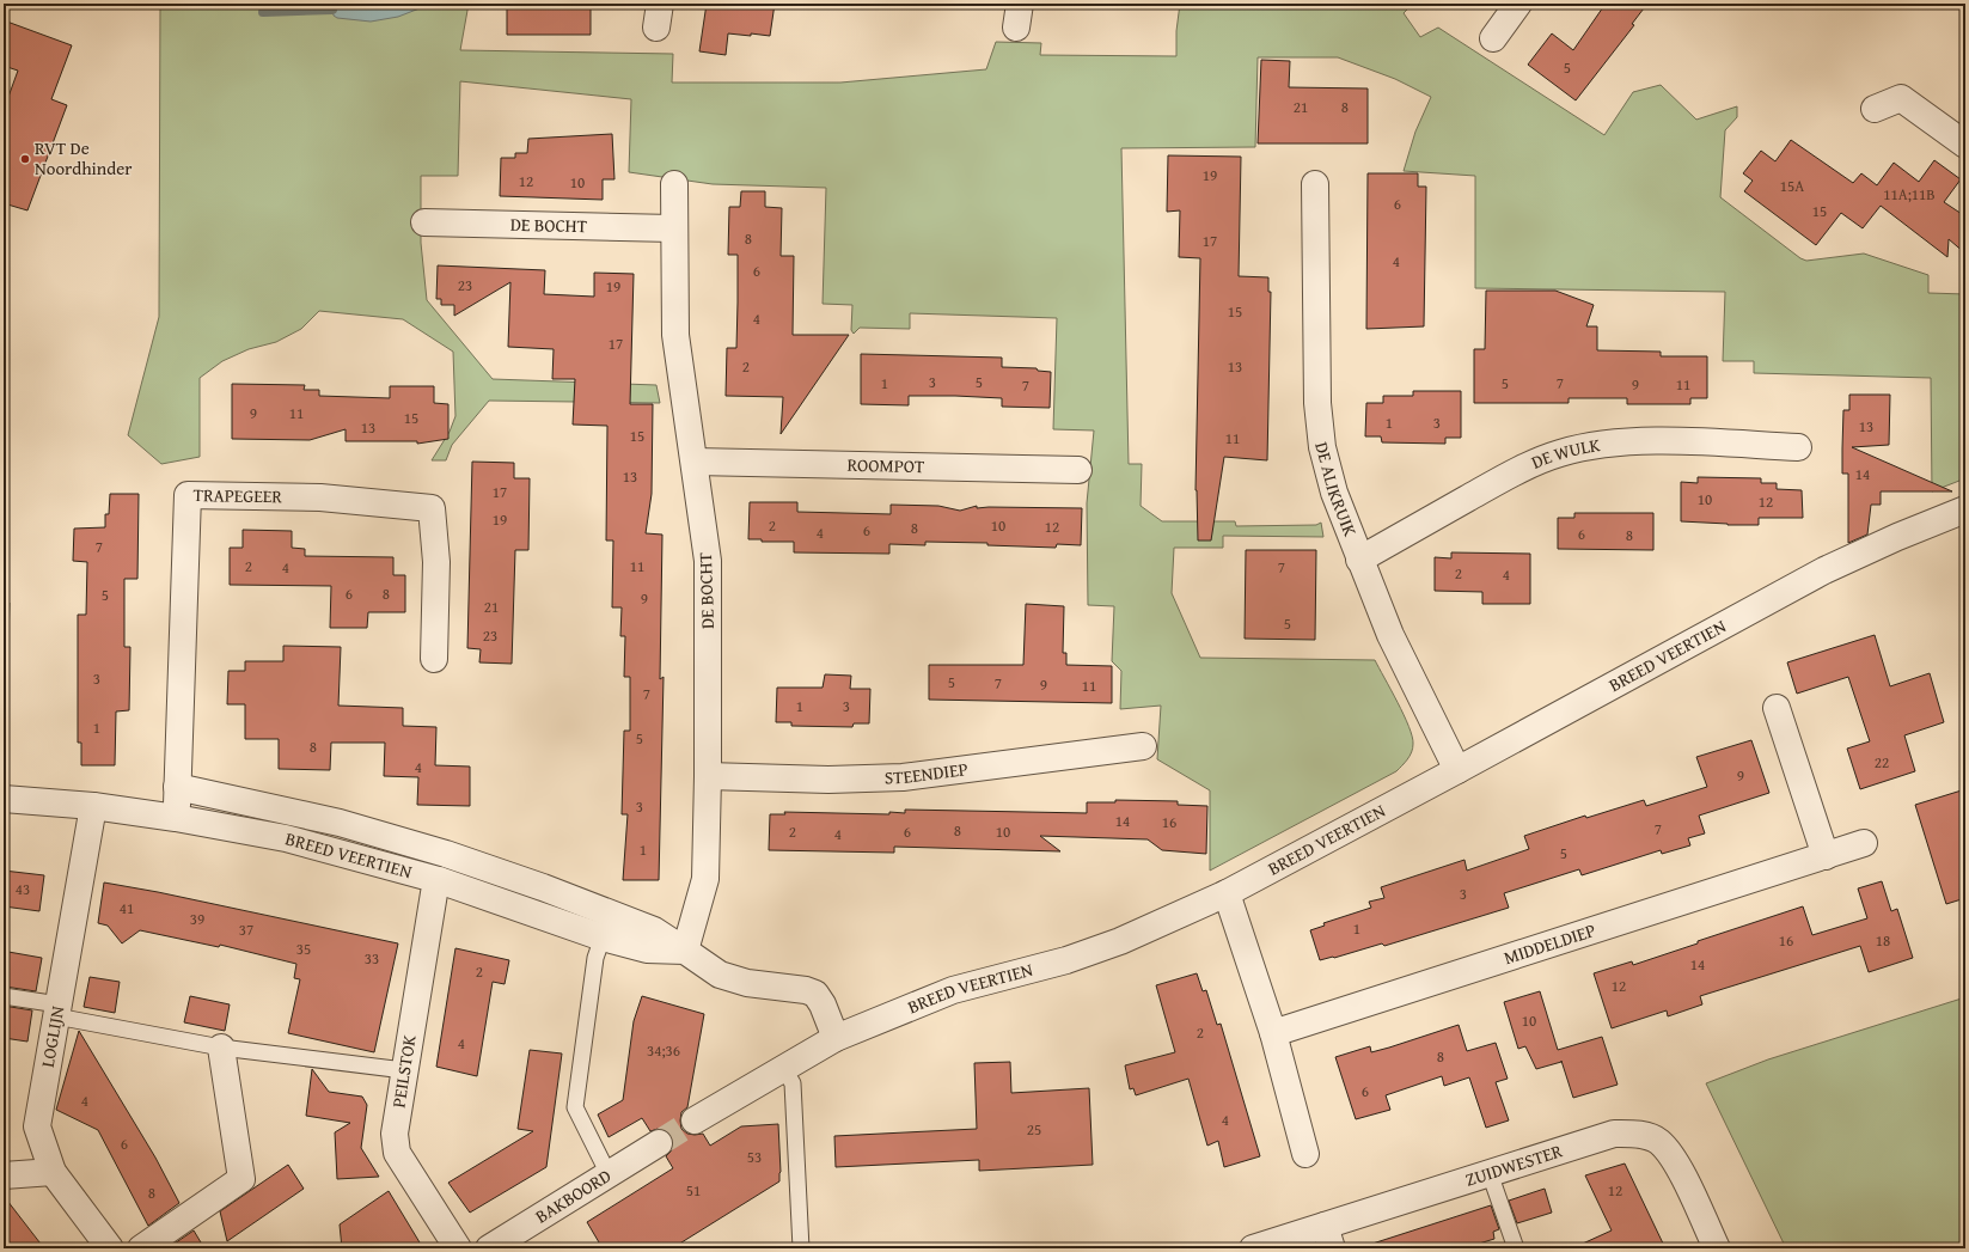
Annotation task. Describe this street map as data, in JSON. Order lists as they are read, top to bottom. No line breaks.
{"streets":{"street":["DE BOCHT","DE WULK","ROOMPOT","DE ALIKRUIK","TRAPEGEER","BREED VEERTIEN","STEENDIEP","MIDDELDIEP","LOGLIJN","PEILSTOK","ZUIDWESTER","BAKBOORD"]},"crossings":[["DE BOCHT","ROOMPOT"],["DE BOCHT","BREED VEERTIEN"],["DE BOCHT","STEENDIEP"],["DE WULK","DE ALIKRUIK"],["DE ALIKRUIK","BREED VEERTIEN"],["TRAPEGEER","BREED VEERTIEN"],["BREED VEERTIEN","LOGLIJN"],["BREED VEERTIEN","PEILSTOK"]],"places":["RVT De Noordhinder"],"house_numbers":["5","21","8","19","12","10","15A","11A;11B","6","15","8","17","4","6","23","19","15","4","17","2","13","3","5","1","5","7","9","11","7","9","11","15","1","3","13","13","15","11","14","13","17","10","12","19","2","10","12","8","6","4","6","8","7","2","11","4","7","2","4","6","8","5","9","21","5","23","3","5","7","9","11","7","1","3","1","5","8","22","4","9","3","14","16","7","8","2","6","10","4","1","5","43","3","41","39","1","37","16","18","35","33","14","2","12","10","2","4","34;36","8","6","4","4","25","6","53","51","12","8"]}
